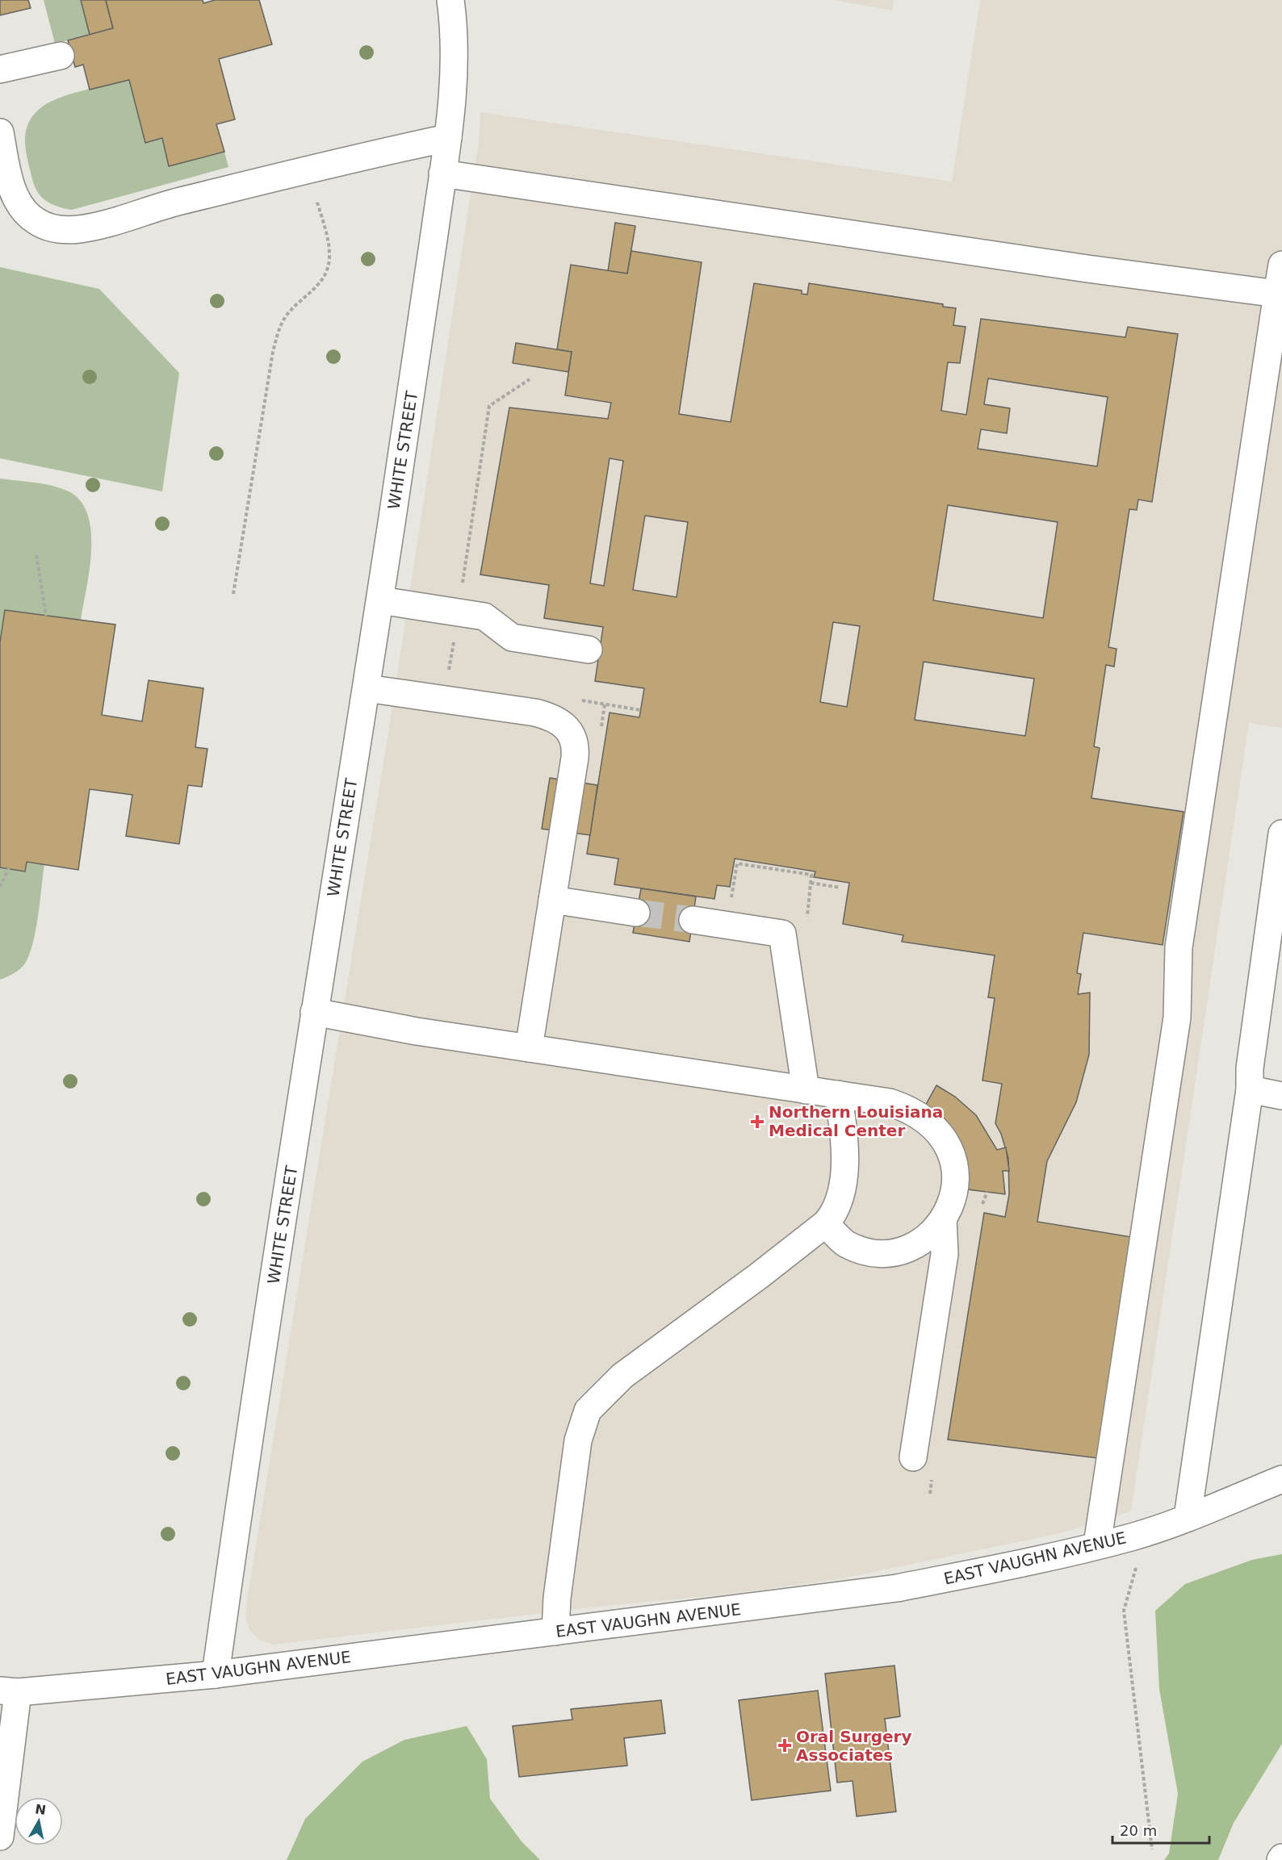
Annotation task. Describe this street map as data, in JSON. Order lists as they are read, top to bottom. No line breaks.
{"streets":{"street":["WHITE STREET","EAST VAUGHN AVENUE"]},"crossings":[["WHITE STREET","EAST VAUGHN AVENUE"]],"places":{"health":["Northern Louisiana Medical Center","Oral Surgery Associates"]},"scale_bar":"20 m","north":"top"}
